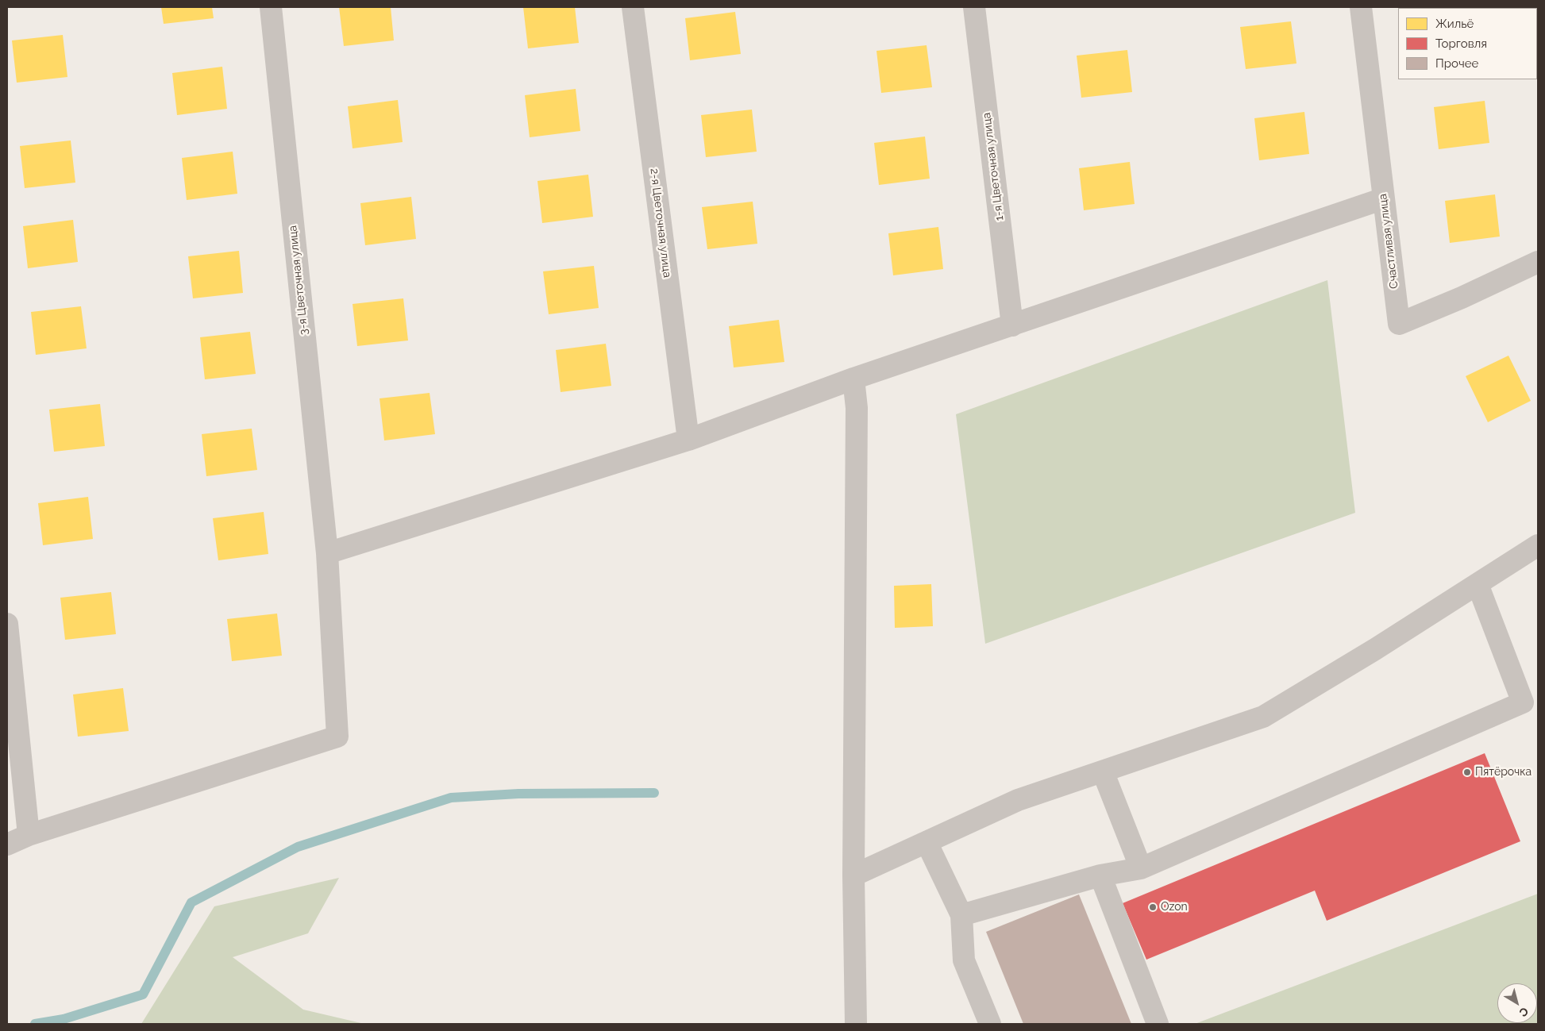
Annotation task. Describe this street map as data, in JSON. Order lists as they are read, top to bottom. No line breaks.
{"streets":{"street":["1-я Цветочная улица","2-я Цветочная улица","Счастливая улица","3-я Цветочная улица"]},"places":["Пятёрочка","Ozon"],"legend":["Жильё","Торговля","Прочее"],"north":"bottom right"}
